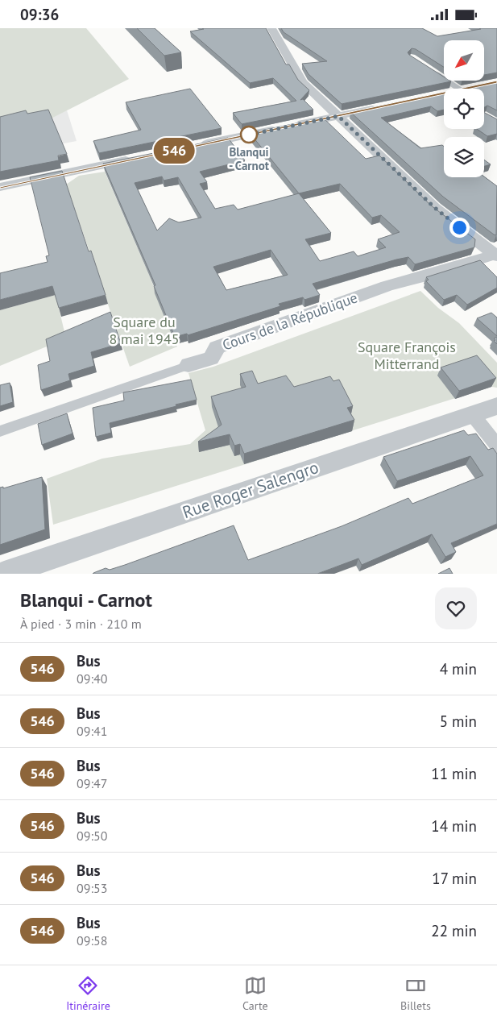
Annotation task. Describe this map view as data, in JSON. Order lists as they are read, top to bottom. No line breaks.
{"streets":{"street":["Cours de la République","Rue Roger Salengro"]},"parks":["Square du 8 mai 1945","Square François Mitterrand"],"places":["Blanqui - Carnot"],"lines":["bus line 546"],"north":"bottom left","page":{"status":"09:36","on_map":"546","heading":["Blanqui - Carnot","À pied · 3 min · 210 m"],"list":[{"mark":"546","name":"Bus","note":"09:40","value":"4 min"},{"mark":"546","name":"Bus","note":"09:41","value":"5 min"},{"mark":"546","name":"Bus","note":"09:47","value":"11 min"},{"mark":"546","name":"Bus","note":"09:50","value":"14 min"},{"mark":"546","name":"Bus","note":"09:53","value":"17 min"},{"mark":"546","name":"Bus","note":"09:58","value":"22 min"}],"tabs":["Itinéraire","Carte","Billets"]}}
